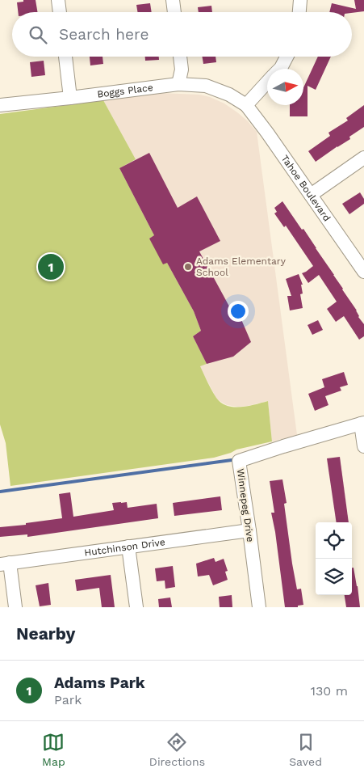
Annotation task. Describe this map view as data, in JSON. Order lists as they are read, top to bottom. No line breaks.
{"streets":{"street":["Boggs Place","Tahoe Boulevard","Winnepeg Drive","Hutchinson Drive"]},"crossings":[["Boggs Place","Tahoe Boulevard"],["Winnepeg Drive","Hutchinson Drive"]],"places":["Adams Elementary School"],"north":"right","page":{"search":"Search here","pins":"1","heading":"Nearby","list":[{"mark":"1","name":"Adams Park","note":"Park","value":"130 m"}],"nav":["Map","Directions","Saved"]}}
